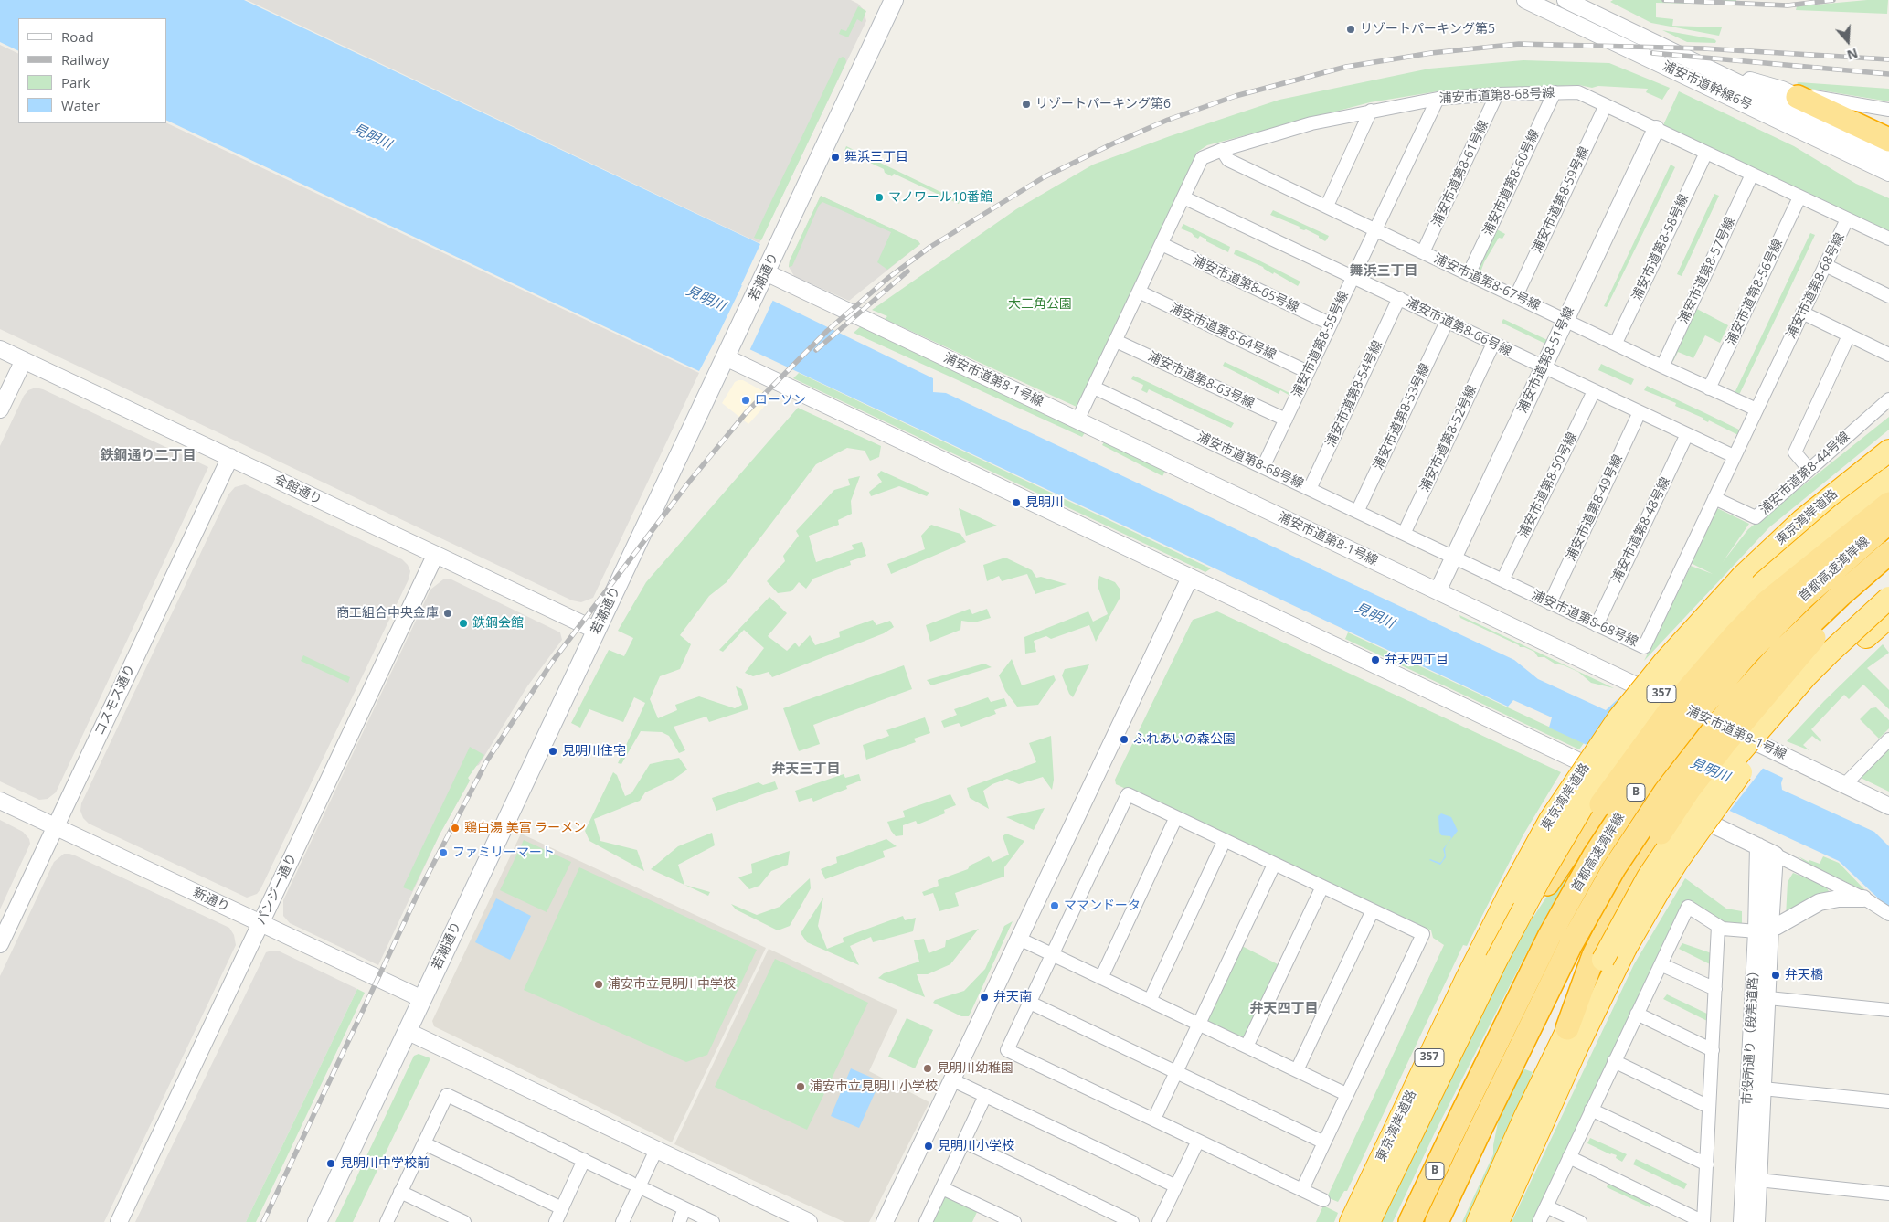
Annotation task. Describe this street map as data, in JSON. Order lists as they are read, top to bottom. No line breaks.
{"streets":{"highway":["東京湾岸道路","首都高速湾岸線","357","B"],"main road":["若潮通り"],"street":["浦安市道幹線6号","浦安市道第8-68号線","浦安市道第8-61号線","浦安市道第8-60号線","浦安市道第8-59号線","浦安市道第8-58号線","浦安市道第8-57号線","浦安市道第8-67号線","浦安市道第8-65号線","浦安市道第8-56号線","浦安市道第8-66号線","浦安市道第8-64号線","浦安市道第8-55号線","浦安市道第8-51号線","浦安市道第8-1号線","浦安市道第8-63号線","浦安市道第8-54号線","浦安市道第8-53号線","浦安市道第8-52号線","浦安市道第8-44号線","浦安市道第8-50号線","会館通り","浦安市道第8-49号線","浦安市道第8-48号線","コスモス通り","パンジー通り","新通り","市役所通り（段差道路）"]},"crossings":[["浦安市道第8-68号線","浦安市道第8-61号線"],["浦安市道第8-68号線","浦安市道第8-60号線"],["浦安市道第8-68号線","浦安市道第8-59号線"],["浦安市道第8-68号線","浦安市道第8-58号線"],["浦安市道第8-68号線","浦安市道第8-57号線"],["浦安市道第8-68号線","浦安市道第8-67号線"],["浦安市道第8-68号線","浦安市道第8-65号線"],["浦安市道第8-68号線","浦安市道第8-56号線"],["浦安市道第8-68号線","浦安市道第8-66号線"],["浦安市道第8-68号線","浦安市道第8-64号線"],["浦安市道第8-68号線","浦安市道第8-55号線"],["浦安市道第8-68号線","浦安市道第8-51号線"],["浦安市道第8-68号線","浦安市道第8-1号線"],["浦安市道第8-68号線","浦安市道第8-63号線"],["浦安市道第8-68号線","浦安市道第8-54号線"],["浦安市道第8-68号線","浦安市道第8-53号線"],["浦安市道第8-68号線","浦安市道第8-52号線"],["浦安市道第8-68号線","浦安市道第8-44号線"],["浦安市道第8-68号線","浦安市道第8-50号線"],["浦安市道第8-68号線","浦安市道第8-49号線"],["浦安市道第8-68号線","浦安市道第8-48号線"],["浦安市道第8-61号線","浦安市道第8-67号線"],["浦安市道第8-60号線","浦安市道第8-67号線"],["浦安市道第8-59号線","浦安市道第8-67号線"],["浦安市道第8-58号線","浦安市道第8-67号線"],["浦安市道第8-57号線","浦安市道第8-67号線"],["若潮通り","浦安市道第8-1号線"],["若潮通り","会館通り"],["若潮通り","新通り"],["浦安市道第8-67号線","浦安市道第8-56号線"],["浦安市道第8-67号線","浦安市道第8-55号線"],["浦安市道第8-67号線","浦安市道第8-51号線"],["浦安市道第8-65号線","浦安市道第8-55号線"],["浦安市道第8-66号線","浦安市道第8-55号線"],["浦安市道第8-66号線","浦安市道第8-51号線"],["浦安市道第8-66号線","浦安市道第8-54号線"],["浦安市道第8-66号線","浦安市道第8-53号線"],["浦安市道第8-66号線","浦安市道第8-52号線"],["浦安市道第8-66号線","浦安市道第8-50号線"],["浦安市道第8-66号線","浦安市道第8-49号線"],["浦安市道第8-66号線","浦安市道第8-48号線"],["浦安市道第8-64号線","浦安市道第8-55号線"],["浦安市道第8-55号線","浦安市道第8-63号線"],["浦安市道第8-51号線","浦安市道第8-1号線"],["会館通り","コスモス通り"],["会館通り","パンジー通り"],["コスモス通り","新通り"],["パンジー通り","新通り"]],"districts":["舞浜三丁目","鉄鋼通り二丁目","弁天三丁目","弁天四丁目"],"water":["見明川"],"parks":["大三角公園"],"places":["リゾートパーキング第5","リゾートパーキング第6","舞浜三丁目","マノワール10番館","ローソン","見明川","商工組合中央金庫","鉄鋼会館","弁天四丁目","ふれあいの森公園","見明川住宅","鶏白湯 美富 ラーメン","ファミリーマート","ママンドータ","弁天橋","浦安市立見明川中学校","弁天南","見明川幼稚園","浦安市立見明川小学校","見明川小学校","見明川中学校前"],"legend":["Road","Railway","Park","Water"],"north":"bottom"}
